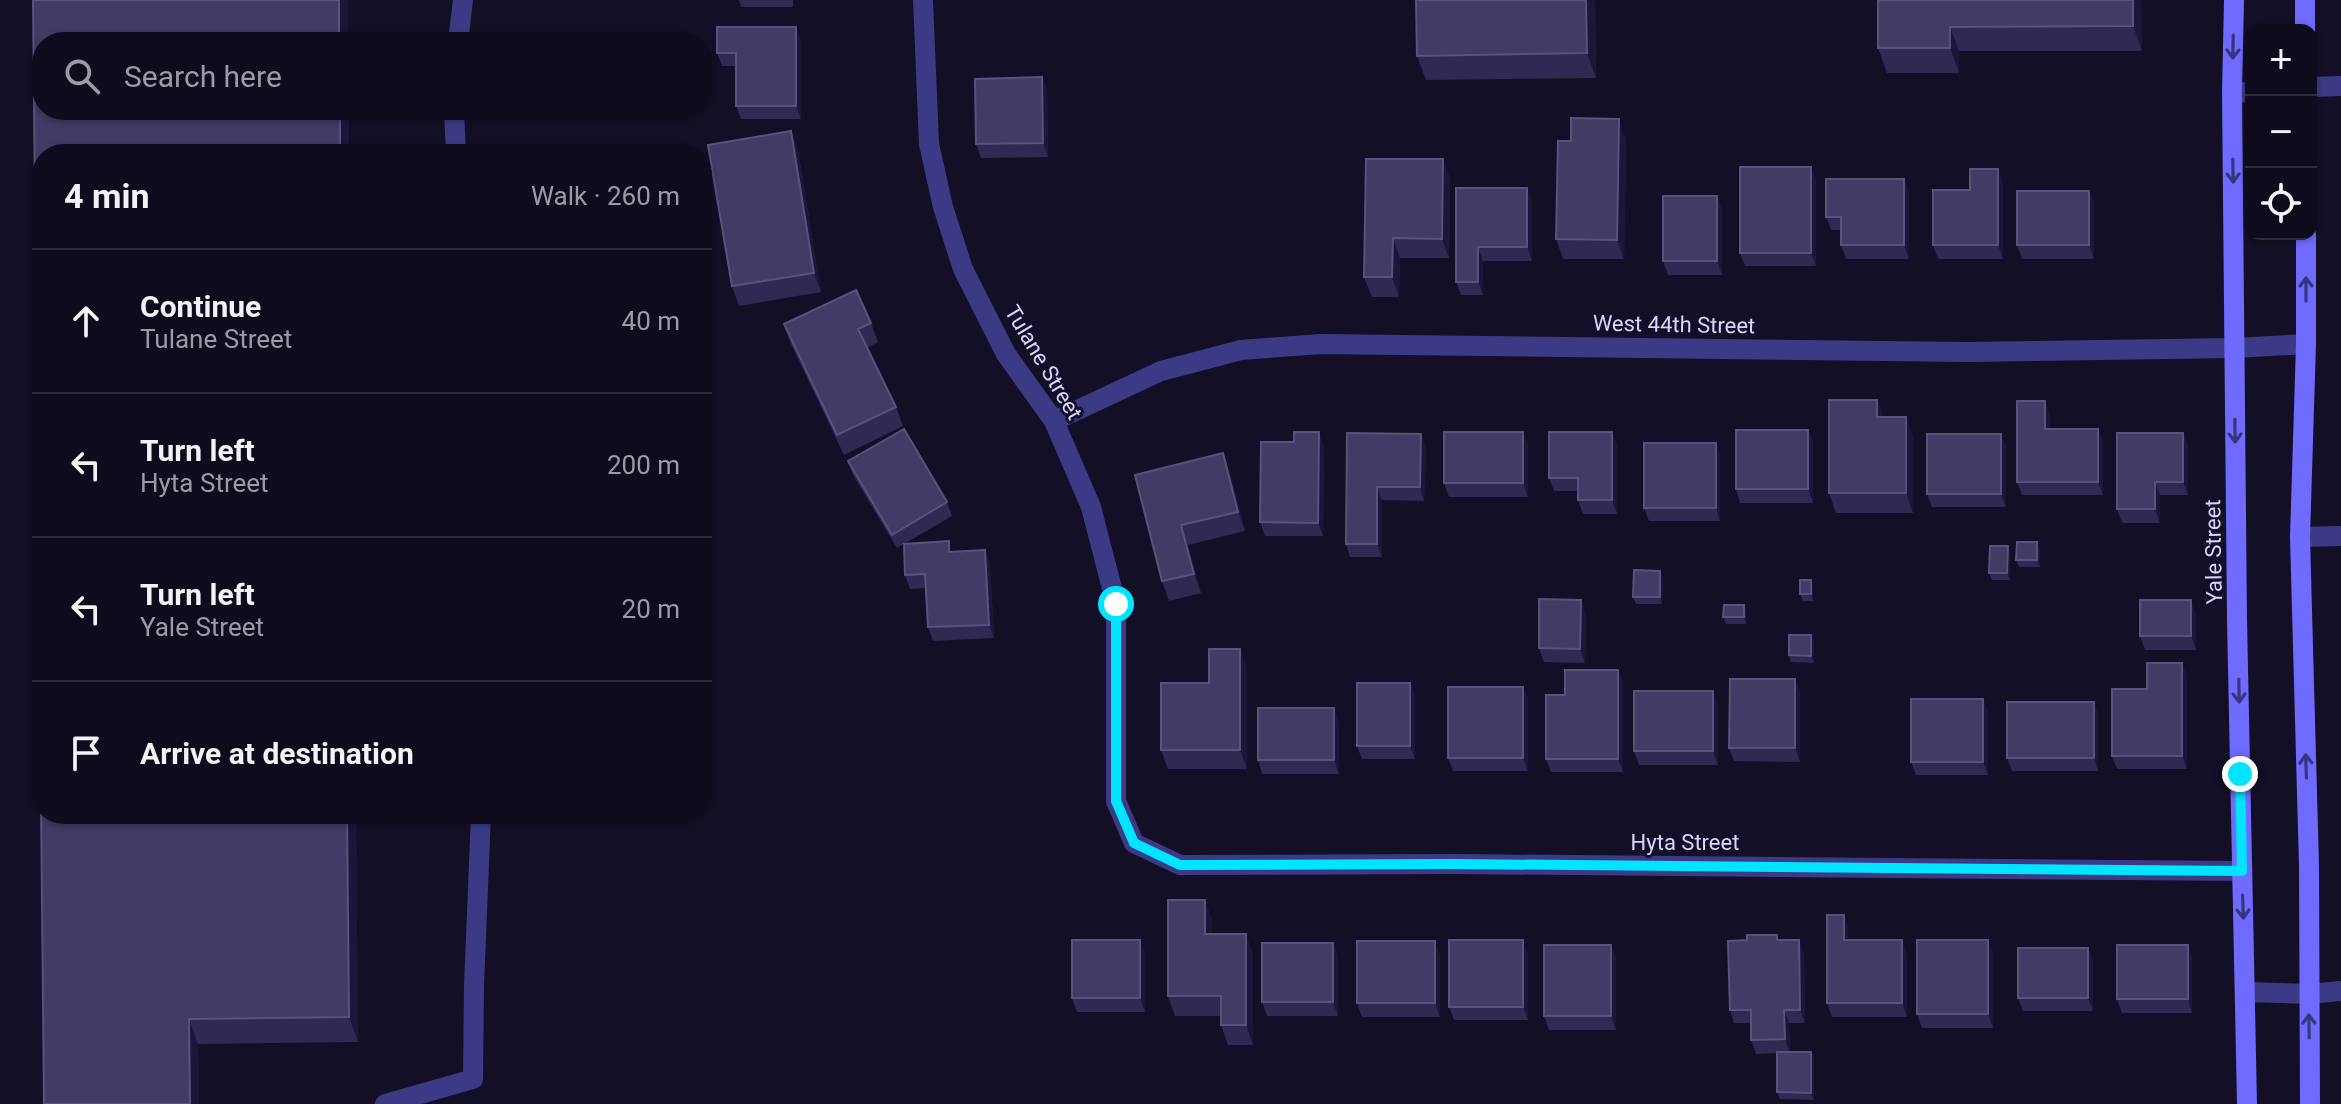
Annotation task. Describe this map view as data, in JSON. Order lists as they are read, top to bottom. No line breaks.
{"streets":{"main road":["Yale Street"],"street":["West 44th Street","Tulane Street","Hyta Street"]},"crossings":[["West 44th Street","Tulane Street"],["West 44th Street","Yale Street"],["Tulane Street","Hyta Street"],["Yale Street","Hyta Street"]],"page":{"map_buttons":["+","−"],"search":"Search here","heading":["4 min","Walk · 260 m"],"list":[["Continue","Tulane Street","40 m"],["Turn left","Hyta Street","200 m"],["Turn left","Yale Street","20 m"],"Arrive at destination"]}}
